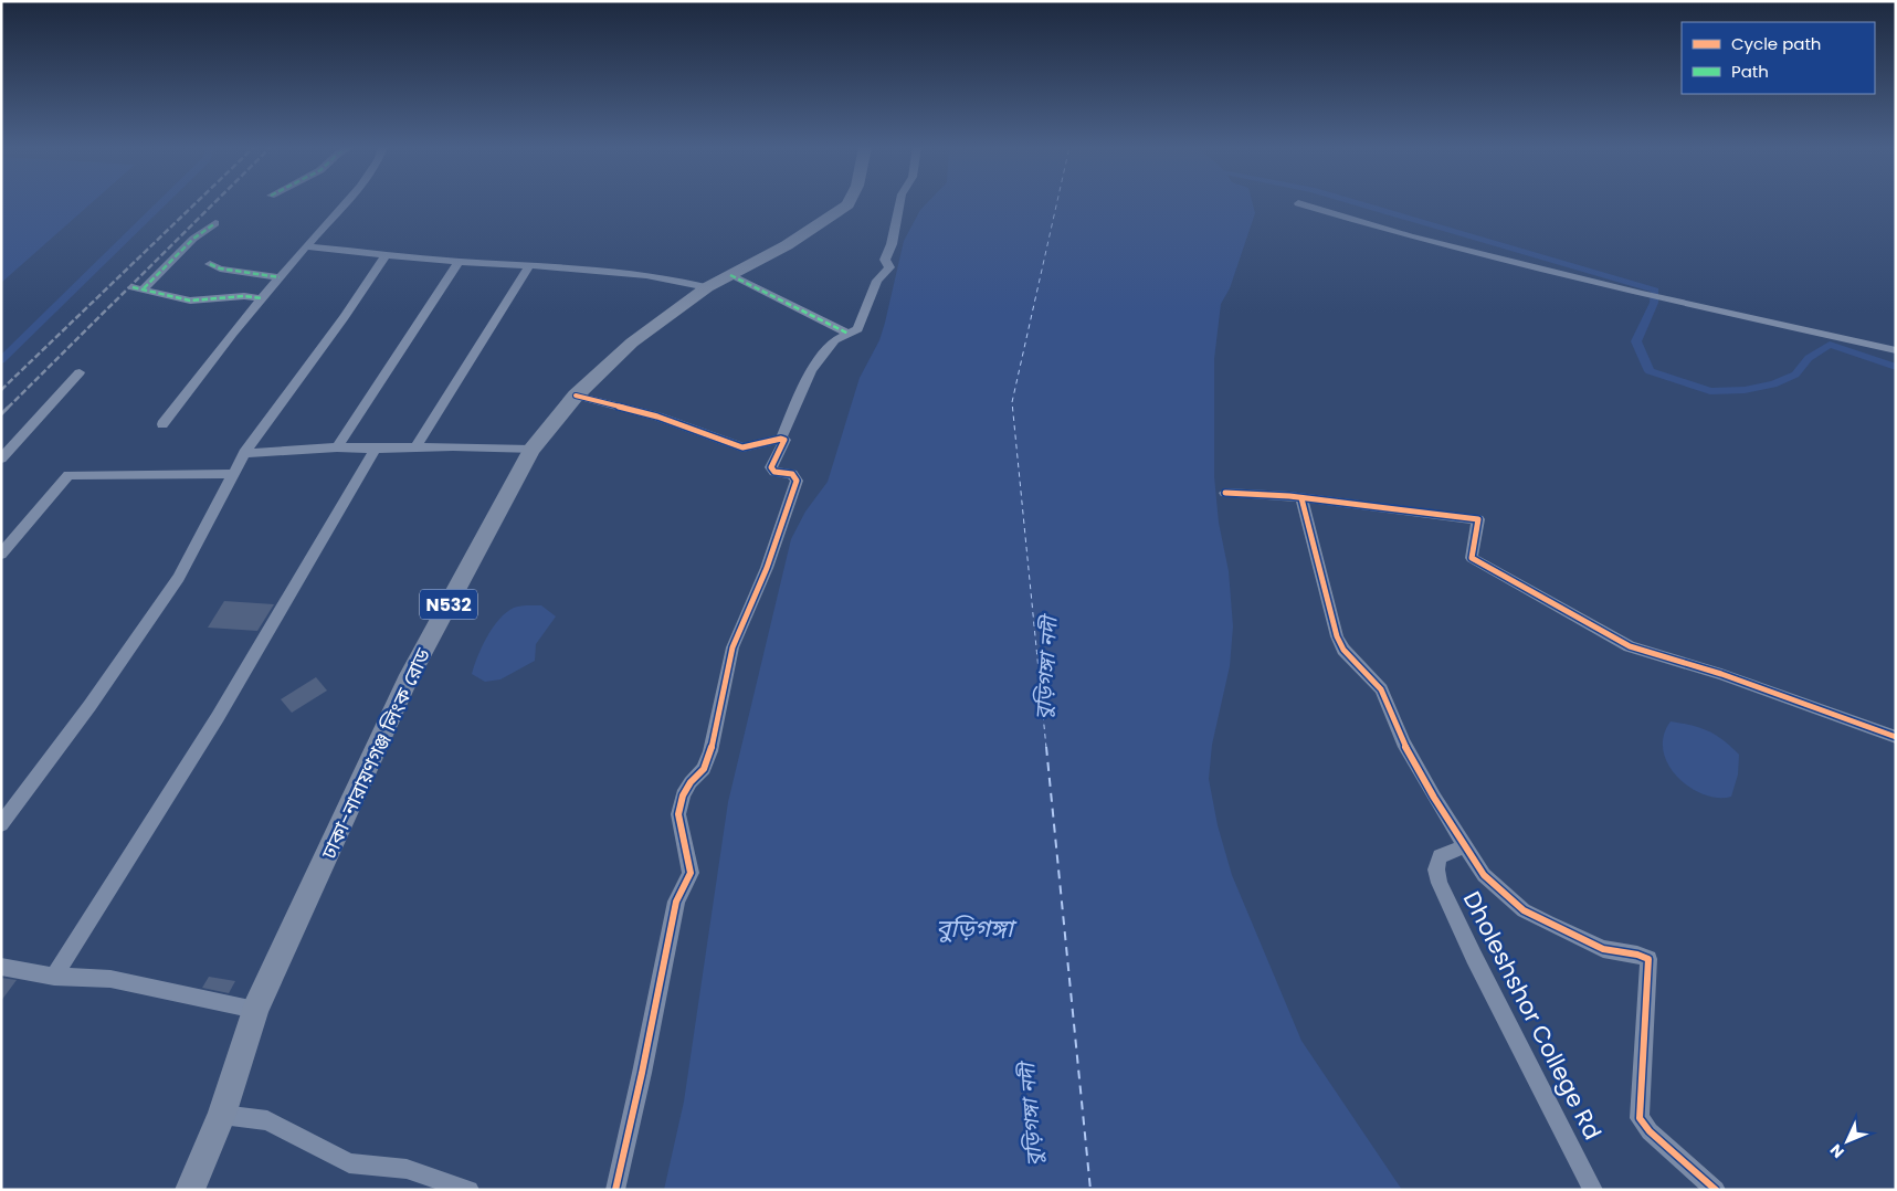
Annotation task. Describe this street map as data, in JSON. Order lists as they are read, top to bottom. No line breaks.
{"streets":{"highway":["N532","ঢাকা-নারায়ণগঞ্জ লিংক রোড"],"street":["Dholeshshor College Rd"]},"water":["বুড়িগঙ্গা নদী","বুড়িগঙ্গা"],"legend":["Cycle path","Path"],"north":"bottom left"}
